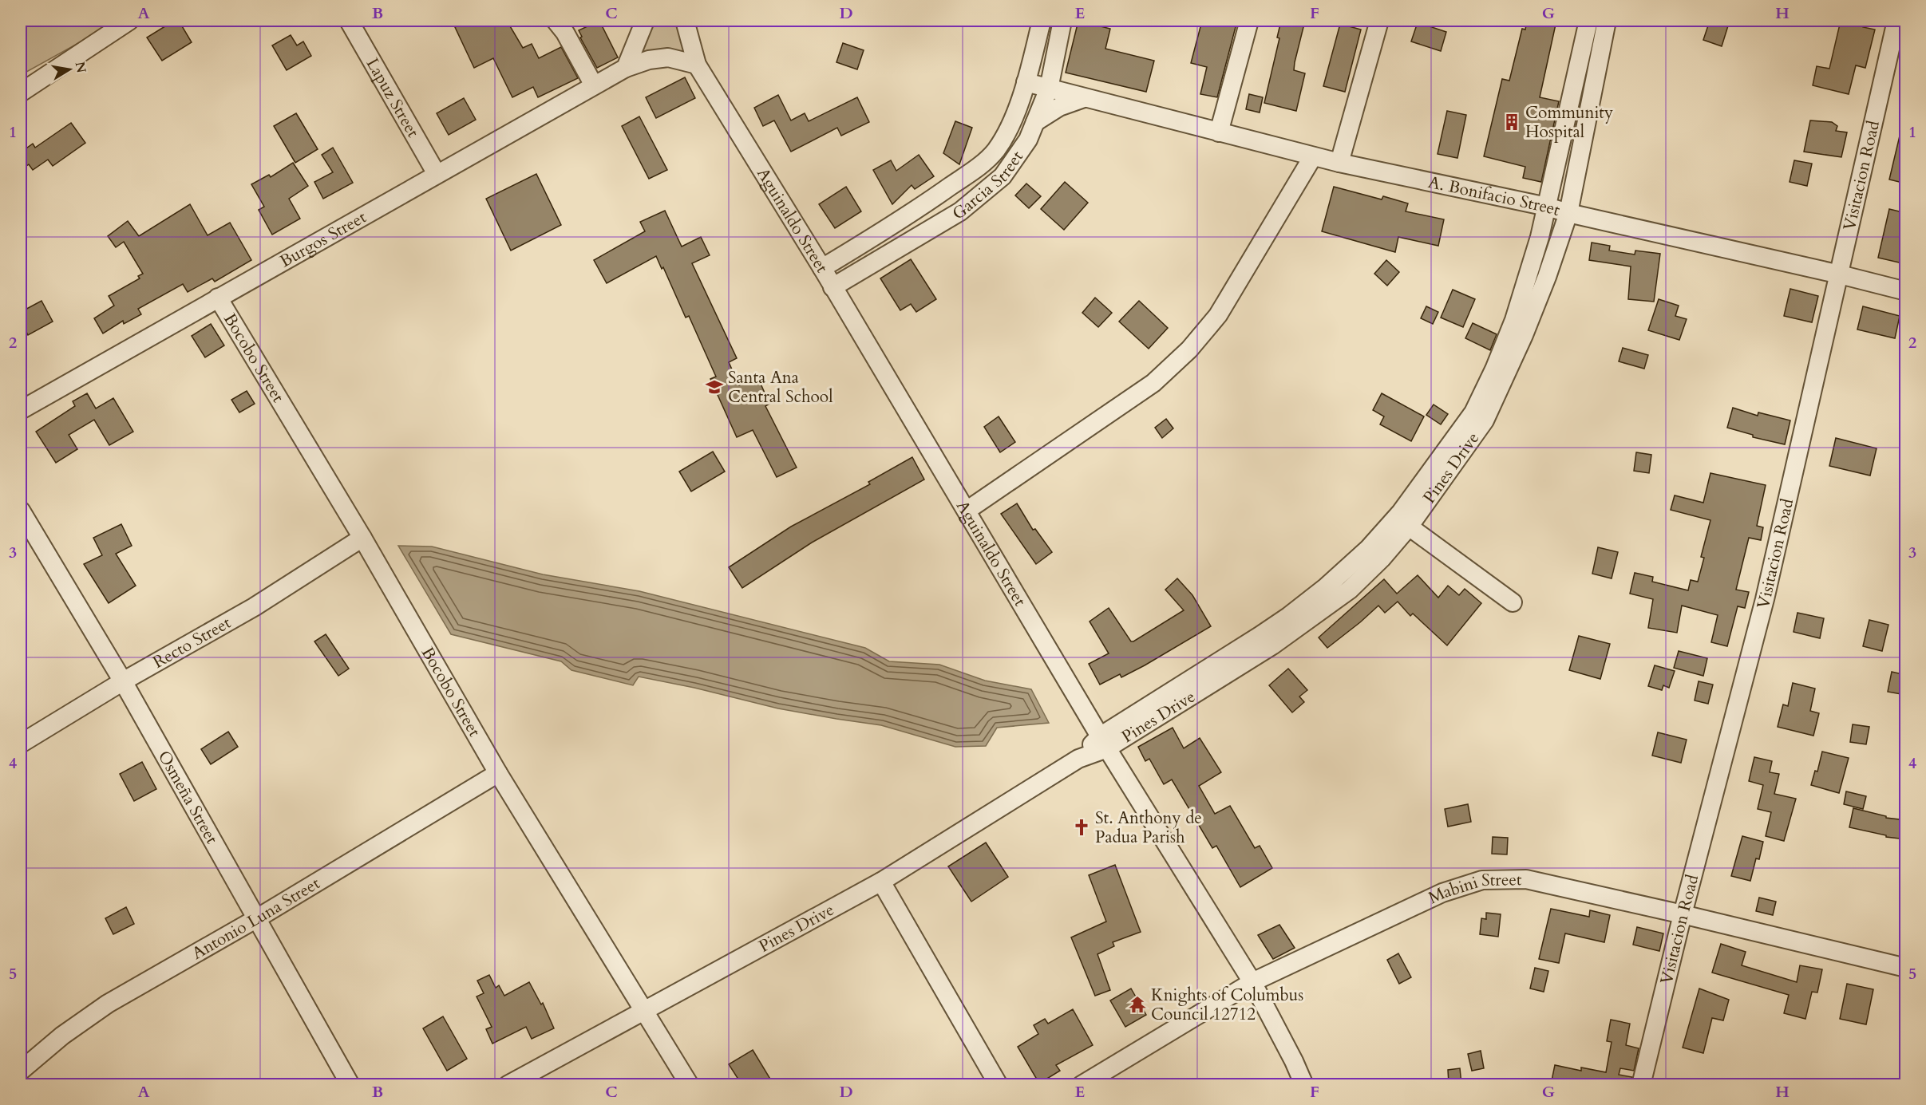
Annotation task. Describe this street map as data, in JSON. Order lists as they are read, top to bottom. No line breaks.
{"streets":{"street":["Lapuz Street","Visitacion Road","Garcia Street","A. Bonifacio Street","Aguinaldo Street","Burgos Street","Bocobo Street","Pines Drive","Recto Street","Osmeña Street","Mabini Street","Antonio Luna Street"]},"crossings":[["Lapuz Street","Burgos Street"],["Visitacion Road","A. Bonifacio Street"],["Visitacion Road","Mabini Street"],["Garcia Street","A. Bonifacio Street"],["Garcia Street","Aguinaldo Street"],["A. Bonifacio Street","Pines Drive"],["Aguinaldo Street","Burgos Street"],["Aguinaldo Street","Pines Drive"],["Aguinaldo Street","Mabini Street"],["Burgos Street","Bocobo Street"],["Bocobo Street","Pines Drive"],["Bocobo Street","Recto Street"],["Bocobo Street","Antonio Luna Street"],["Recto Street","Osmeña Street"],["Osmeña Street","Antonio Luna Street"]],"places":{"building":["Community Hospital"],"school or university":["Santa Ana Central School"],"church":["St. Anthony de Padua Parish"],"temple":["Knights of Columbus Council 12712"]},"north":"right","grid":{"columns":["A","B","C","D","E","F","G","H"],"rows":["1","2","3","4","5"]}}
